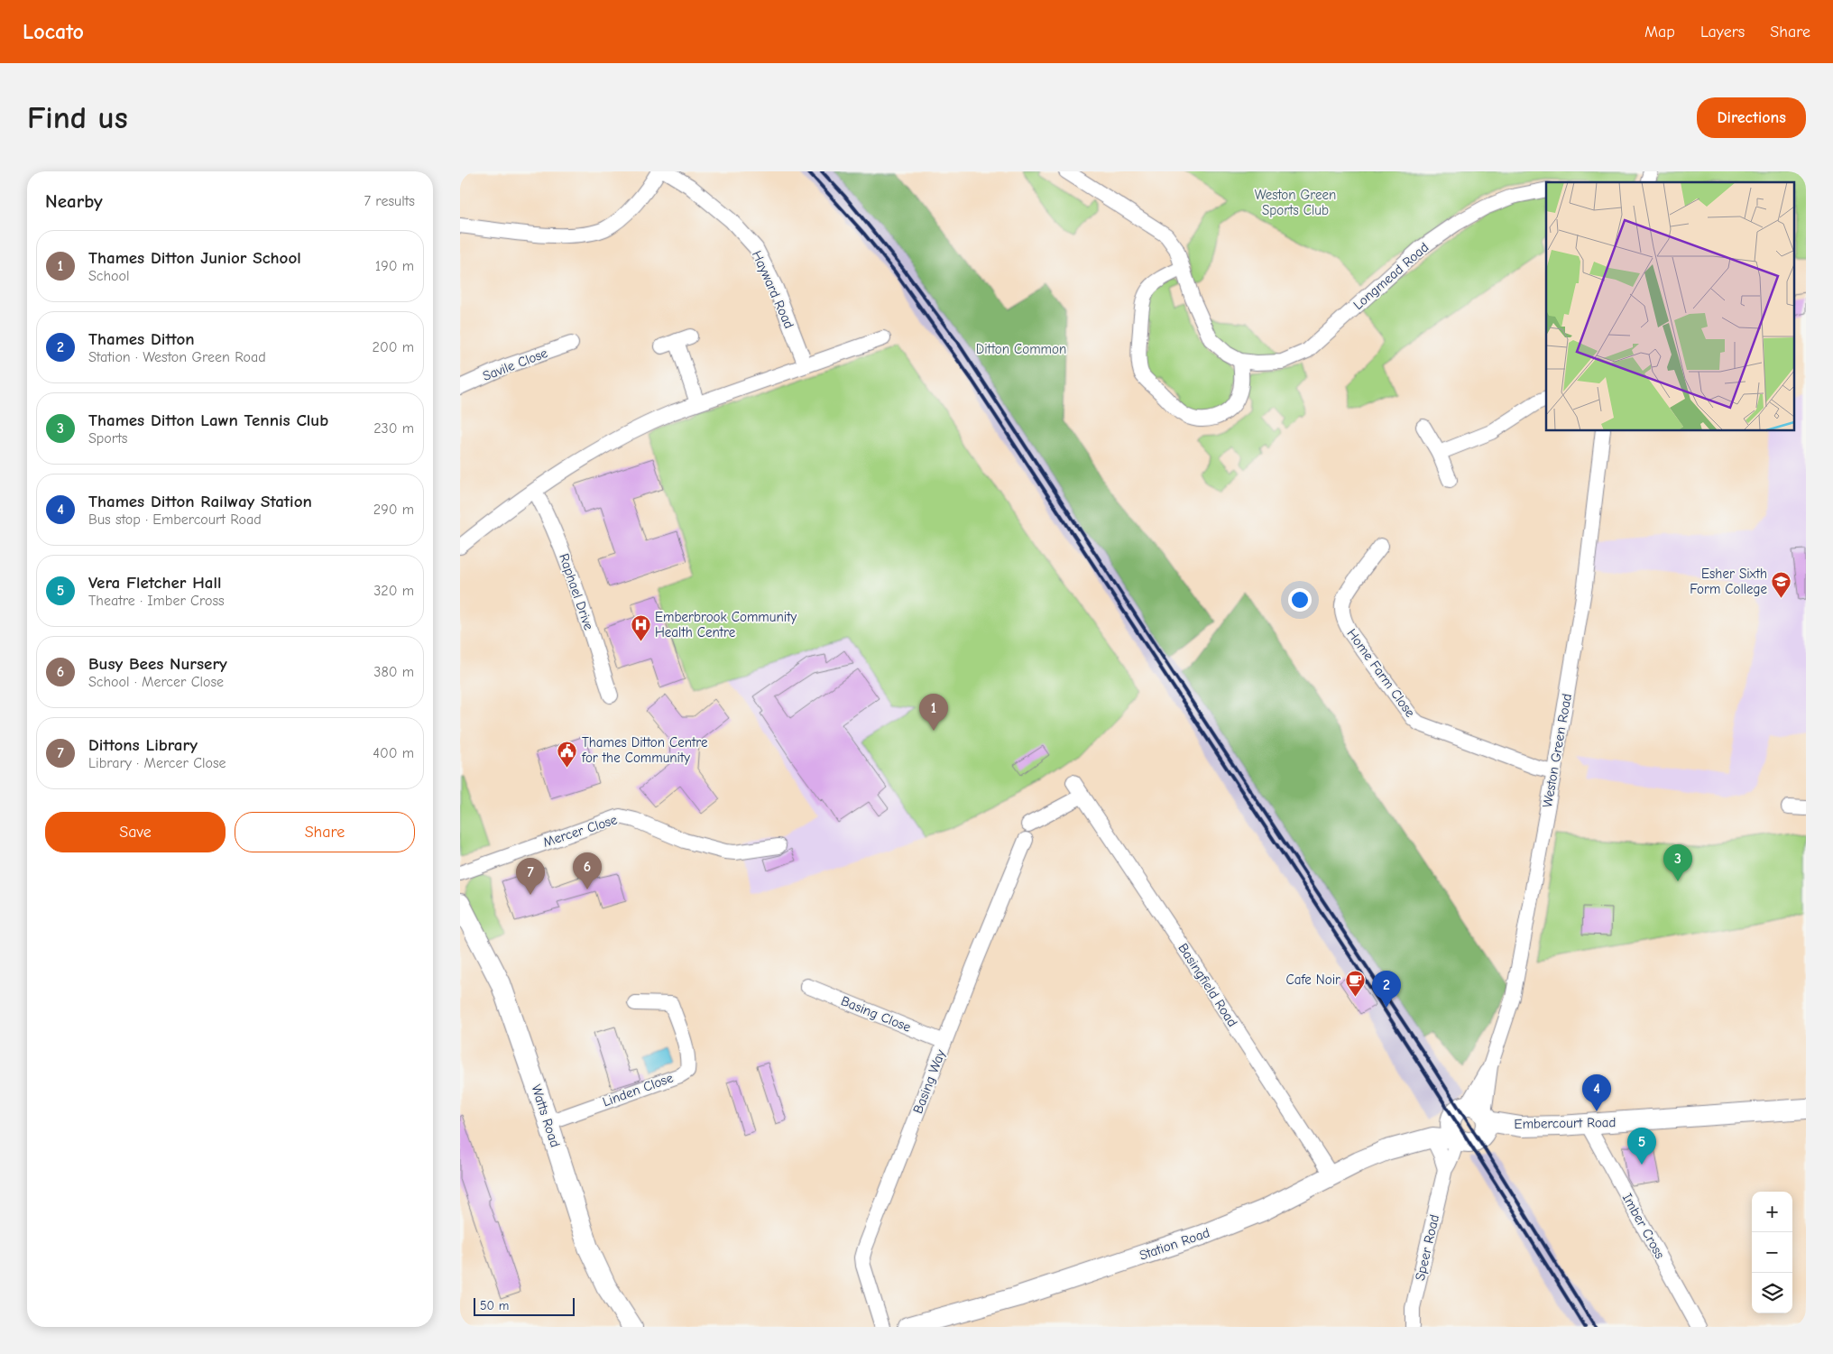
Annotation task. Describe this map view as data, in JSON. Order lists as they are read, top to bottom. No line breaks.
{"streets":{"main road":["Watts Road","Embercourt Road","Station Road"],"street":["Longmead Road","Hayward Road","Savile Close","Raphael Drive","Home Farm Close","Weston Green Road","Mercer Close","Basingfield Road","Basing Close","Basing Way","Linden Close","Imber Cross","Speer Road"]},"crossings":[["Home Farm Close","Weston Green Road"],["Weston Green Road","Embercourt Road"],["Weston Green Road","Station Road"],["Weston Green Road","Speer Road"],["Basingfield Road","Station Road"],["Basing Close","Basing Way"],["Linden Close","Watts Road"],["Embercourt Road","Imber Cross"],["Embercourt Road","Station Road"],["Embercourt Road","Speer Road"],["Station Road","Speer Road"]],"parks":["Weston Green Sports Club","Ditton Common"],"places":{"school or university":["Esher Sixth Form College"],"hospital":["Emberbrook Community Health Centre"],"public building":["Thames Ditton Centre for the Community"],"cafe":["Cafe Noir"]},"scale_bar":"50 m","page":{"header":"Locato","nav":["Map","Layers","Share"],"buttons":["Directions",["Save","Share"]],"title":"Find us","heading":["Nearby","7 results"],"list":[{"mark":"1","name":"Thames Ditton Junior School","note":"School","value":"190 m"},{"mark":"2","name":"Thames Ditton","note":"Station · Weston Green Road","value":"200 m"},{"mark":"3","name":"Thames Ditton Lawn Tennis Club","note":"Sports","value":"230 m"},{"mark":"4","name":"Thames Ditton Railway Station","note":"Bus stop · Embercourt Road","value":"290 m"},{"mark":"5","name":"Vera Fletcher Hall","note":"Theatre · Imber Cross","value":"320 m"},{"mark":"6","name":"Busy Bees Nursery","note":"School · Mercer Close","value":"380 m"},{"mark":"7","name":"Dittons Library","note":"Library · Mercer Close","value":"400 m"}],"pins":["1","3","6","7","2","4","5"],"map_buttons":["+","−"],"scale":"50 m"}}
